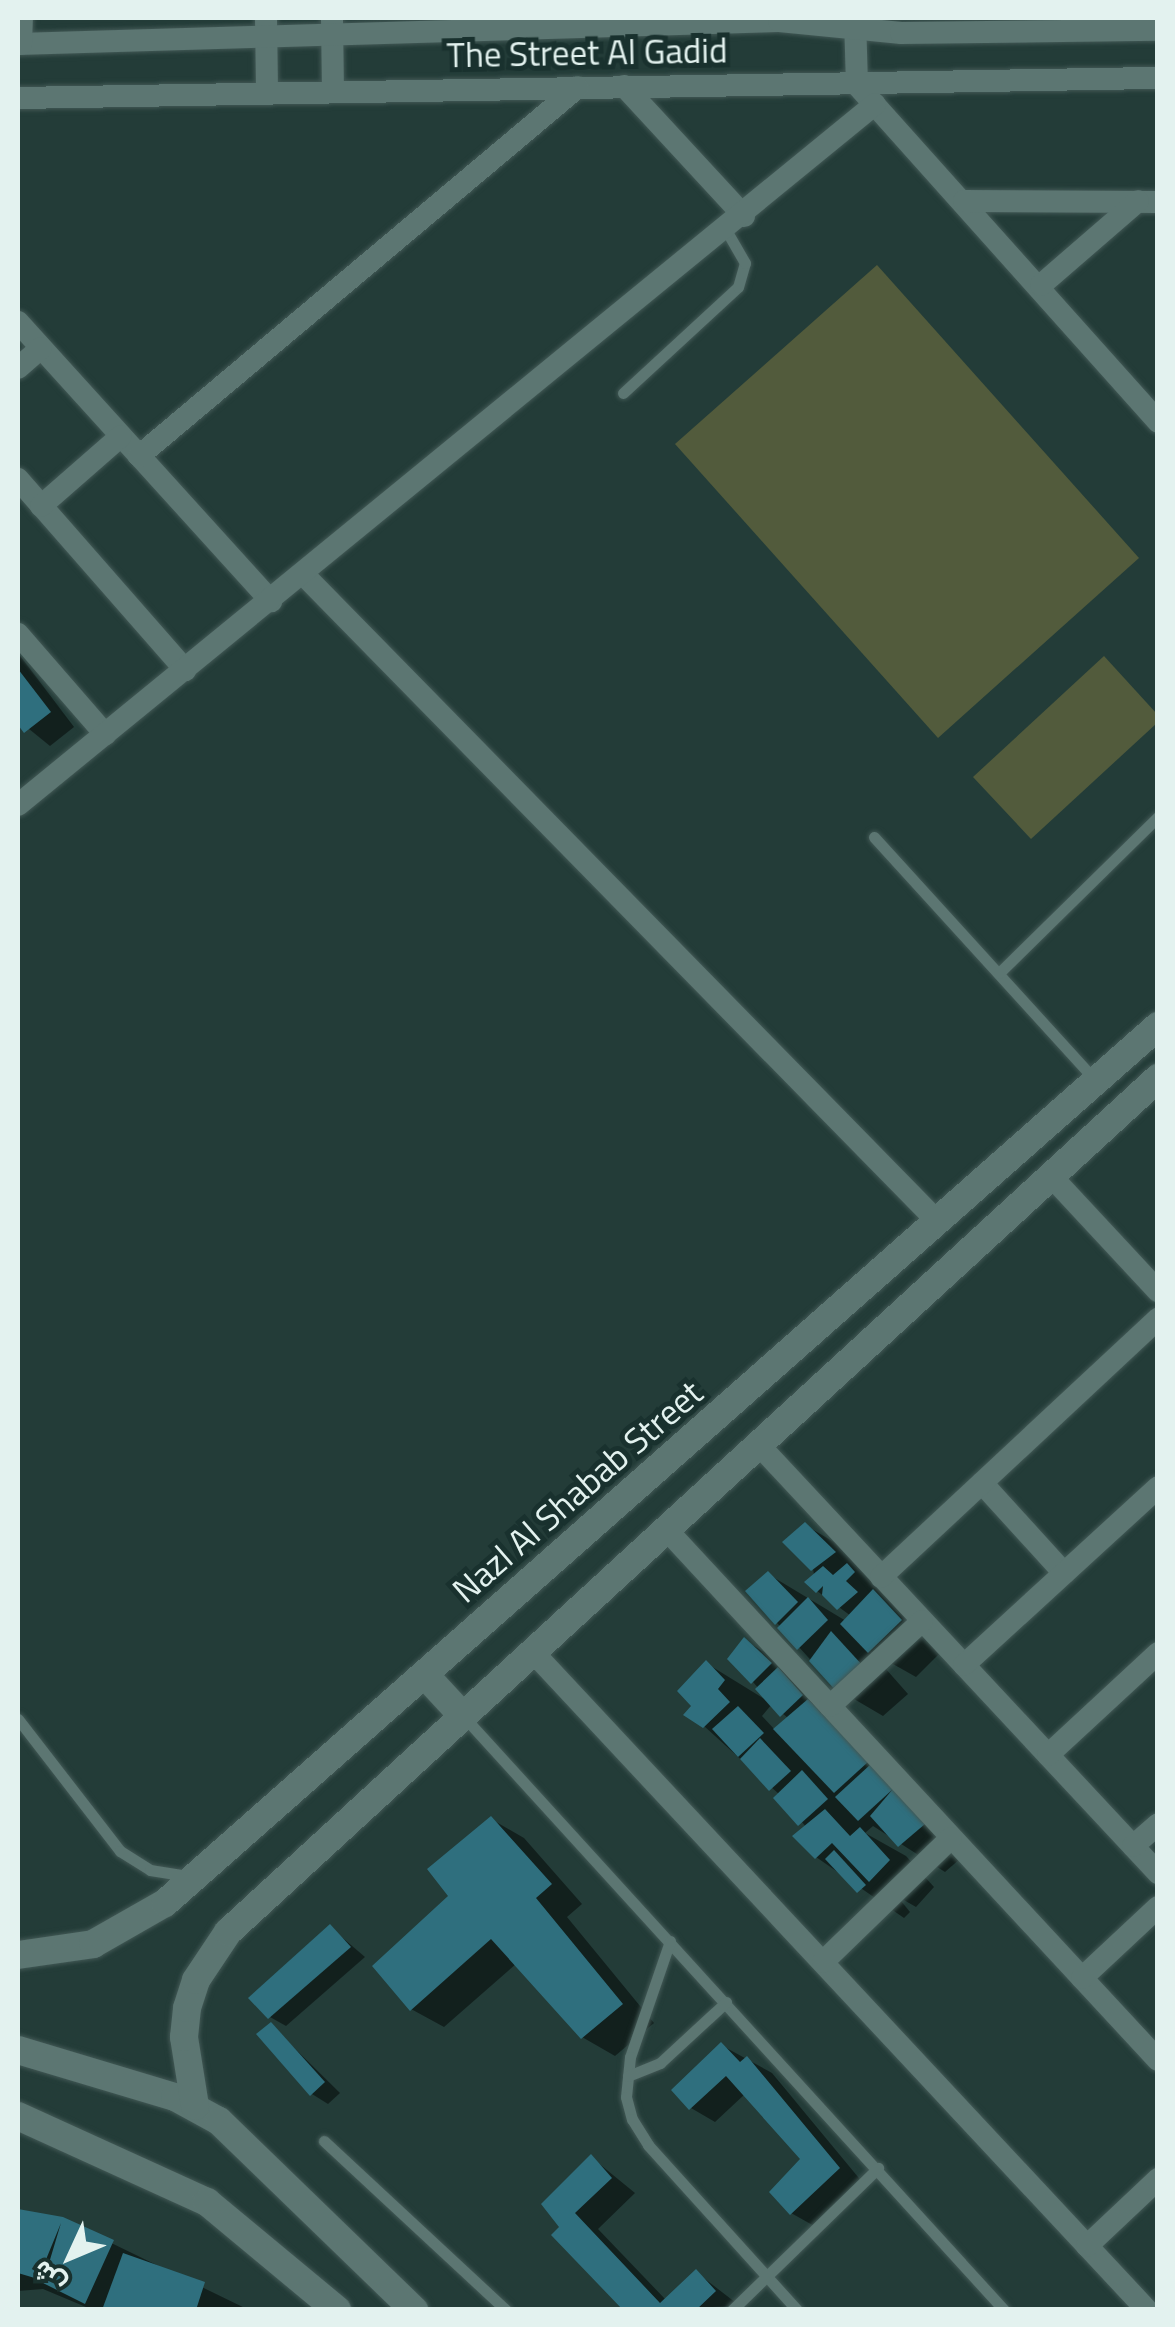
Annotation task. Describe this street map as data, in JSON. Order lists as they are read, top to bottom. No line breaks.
{"streets":{"street":["The Street Al Gadid","Nazl Al Shabab Street"]},"north":"bottom left"}
